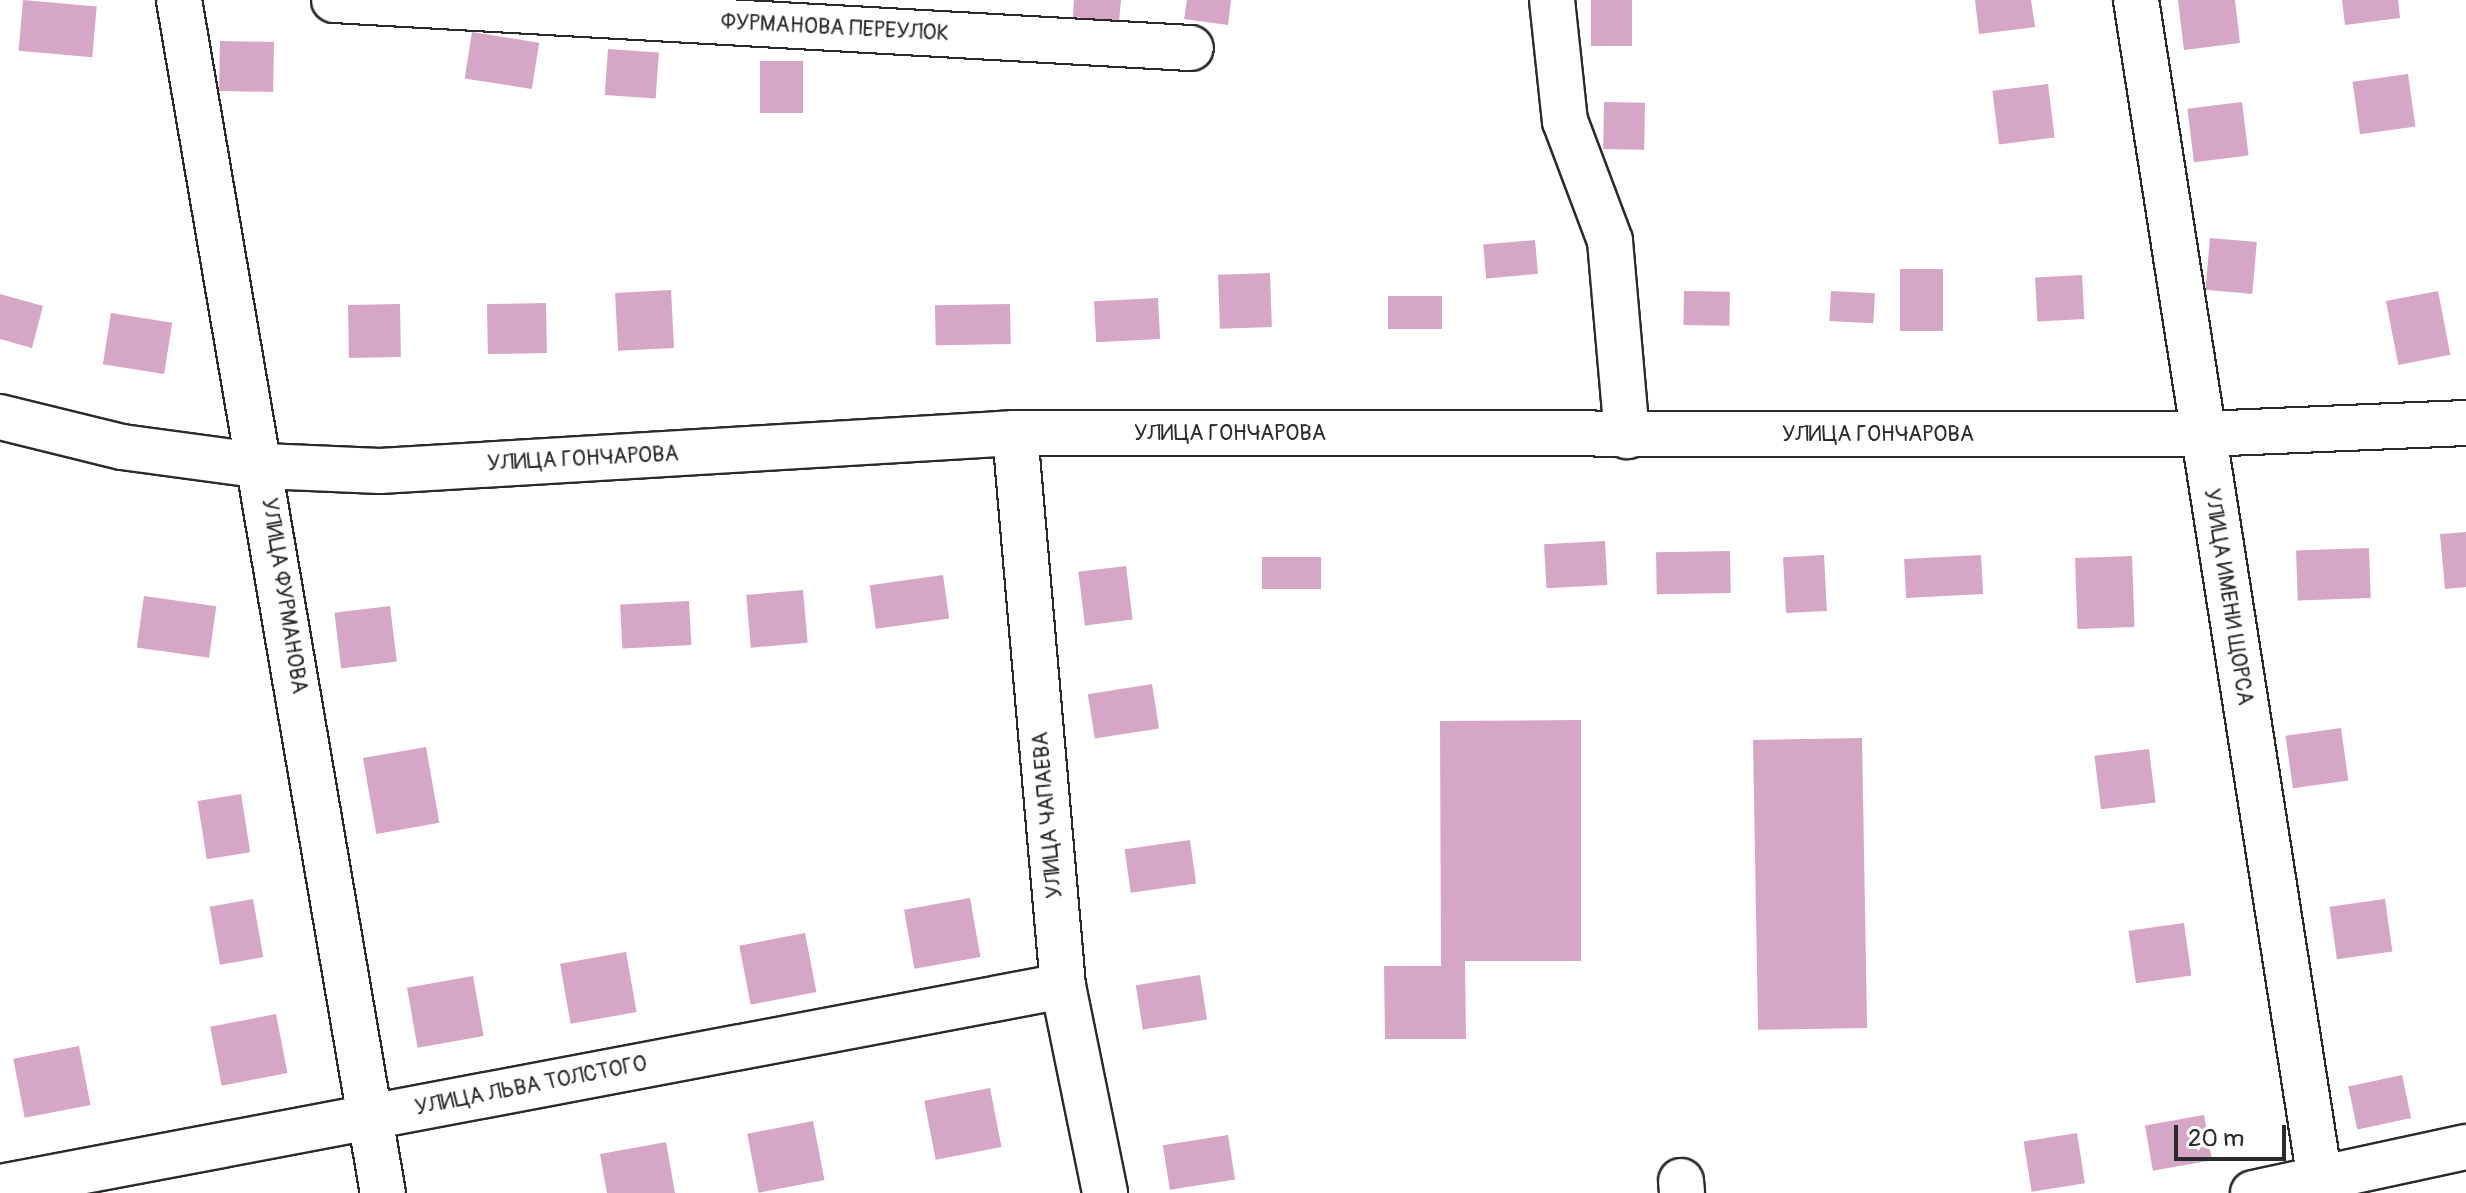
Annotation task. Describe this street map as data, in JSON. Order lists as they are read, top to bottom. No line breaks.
{"streets":{"street":["ФУРМАНОВА ПЕРЕУЛОК","УЛИЦА ГОНЧАРОВА","УЛИЦА ФУРМАНОВА","УЛИЦА ИМЕНИ ЩОРСА","УЛИЦА ЧАПАЕВА","УЛИЦА ЛЬВА ТОЛСТОГО"]},"crossings":[["УЛИЦА ГОНЧАРОВА","УЛИЦА ФУРМАНОВА"],["УЛИЦА ГОНЧАРОВА","УЛИЦА ИМЕНИ ЩОРСА"],["УЛИЦА ГОНЧАРОВА","УЛИЦА ЧАПАЕВА"],["УЛИЦА ФУРМАНОВА","УЛИЦА ЛЬВА ТОЛСТОГО"],["УЛИЦА ЧАПАЕВА","УЛИЦА ЛЬВА ТОЛСТОГО"]],"scale_bar":"20 m"}
